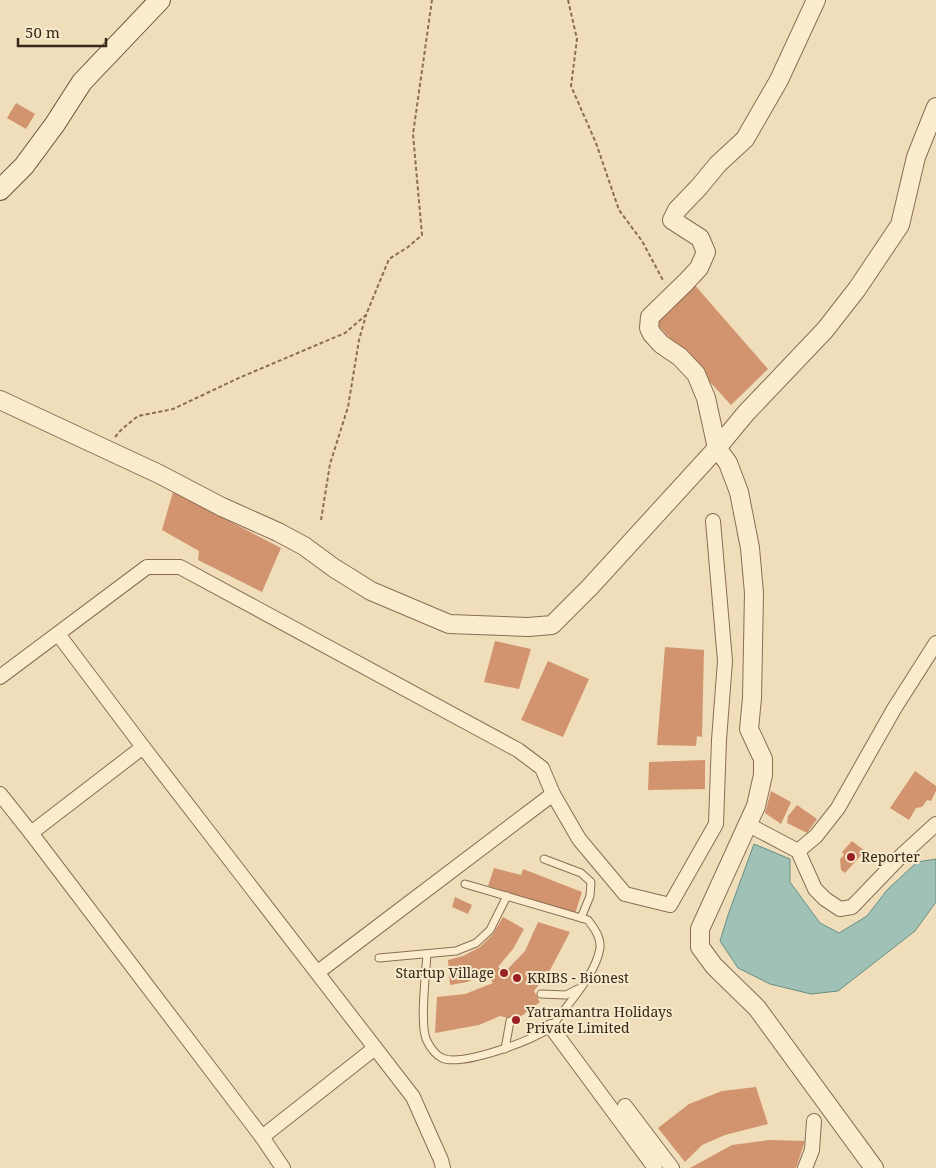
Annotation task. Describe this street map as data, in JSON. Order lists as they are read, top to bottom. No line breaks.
{"places":["Reporter","Startup Village","KRIBS - Bionest","Yatramantra Holidays Private Limited"],"scale_bar":"50 m"}
